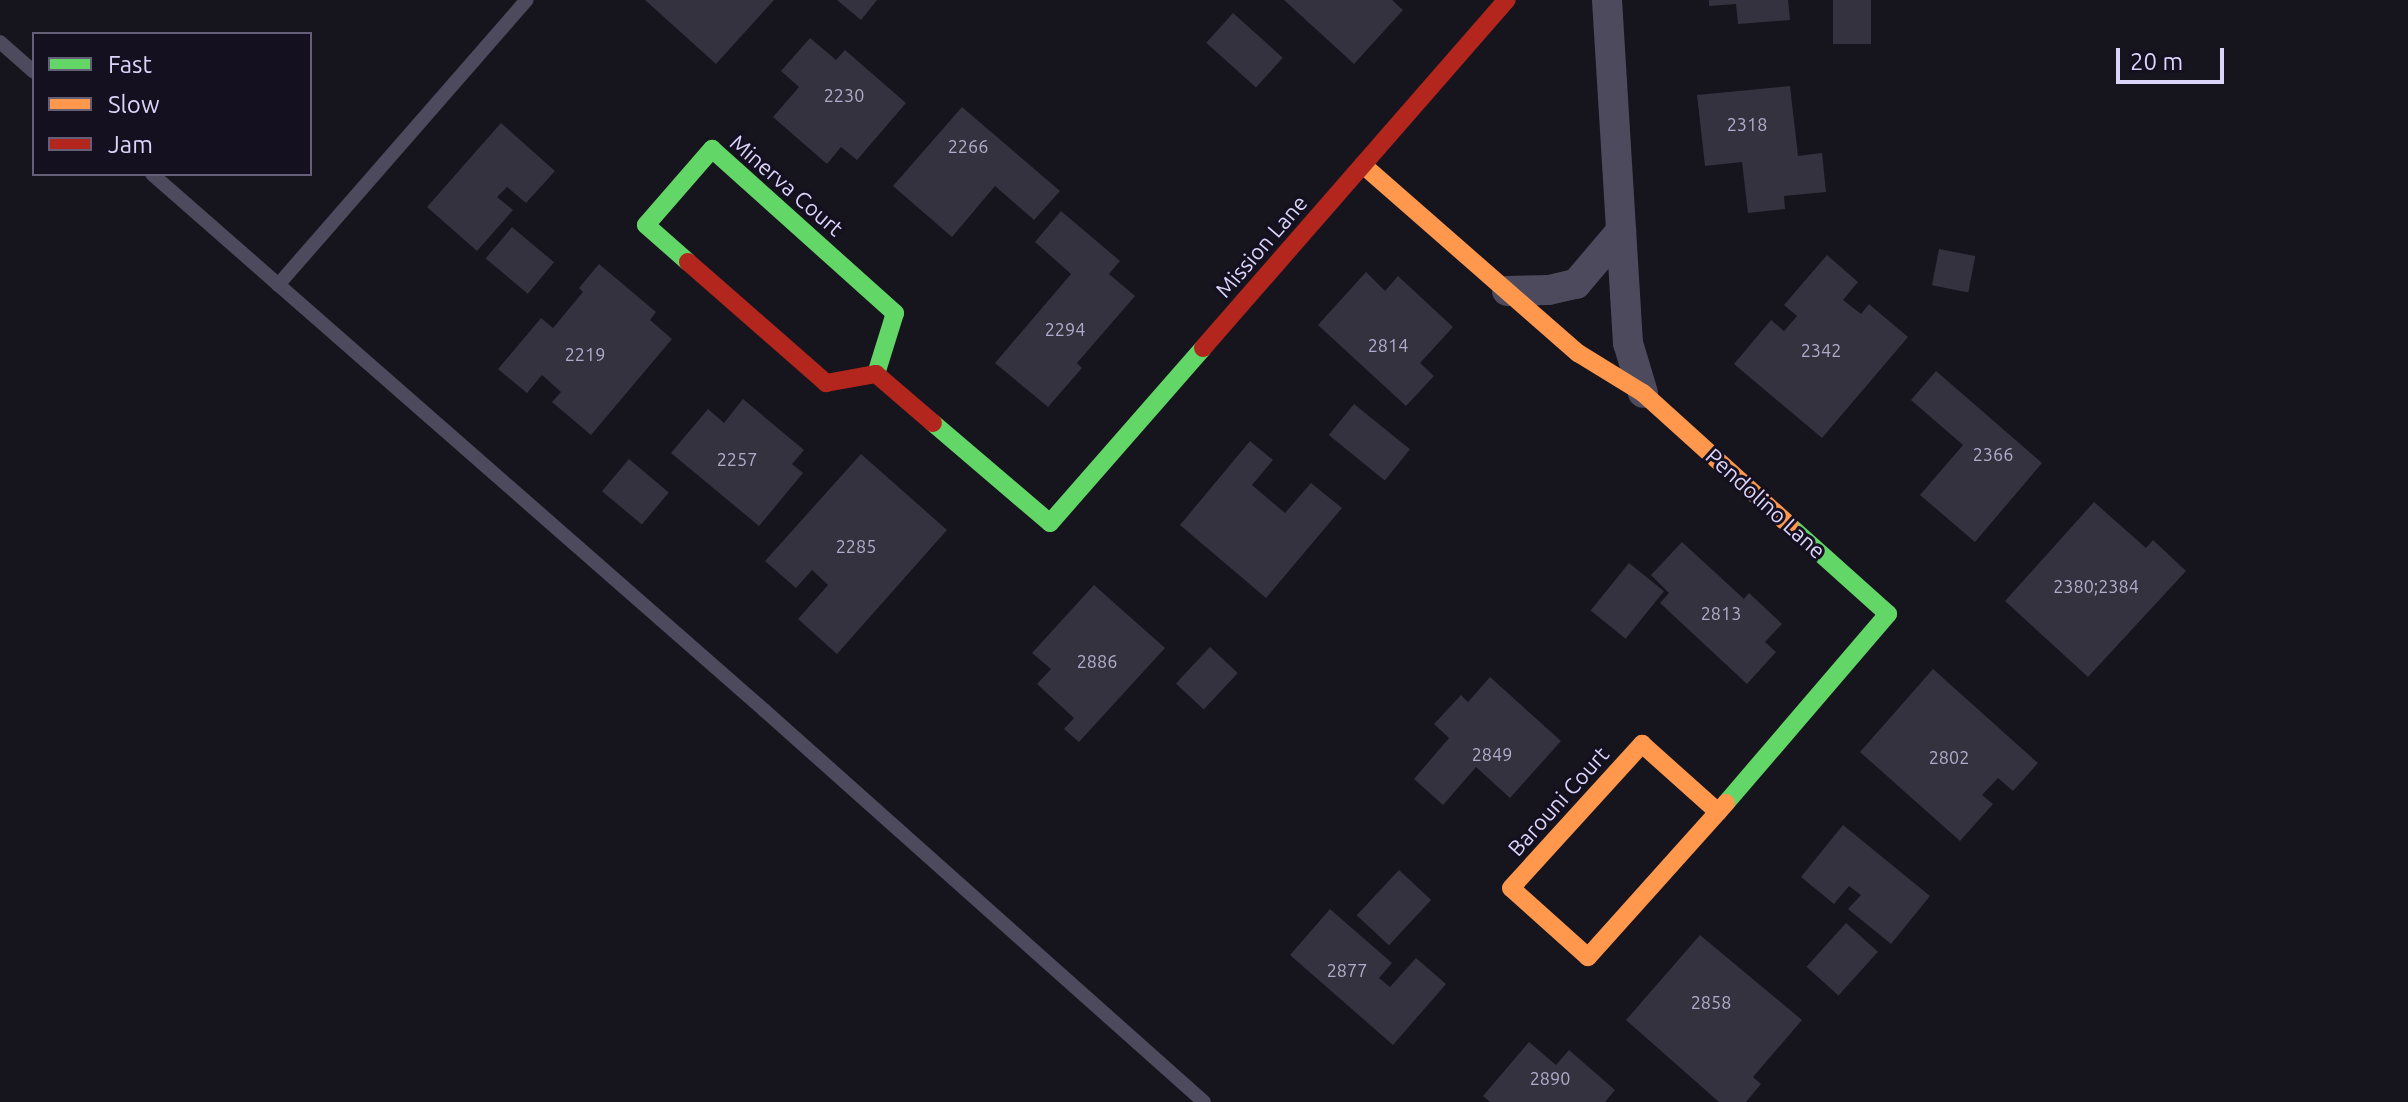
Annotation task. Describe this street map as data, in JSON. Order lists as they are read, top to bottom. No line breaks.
{"streets":{"street":["Minerva Court","Mission Lane","Pendolino Lane","Barouni Court"]},"crossings":[["Minerva Court","Mission Lane"],["Mission Lane","Pendolino Lane"],["Pendolino Lane","Barouni Court"]],"house_numbers":["2230","2318","2266","2294","2814","2342","2219","2366","2257","2285","2380;2384","2813","2886","2849","2802","2877","2858","2890"],"legend":["Fast","Slow","Jam"],"scale_bar":"20 m"}
